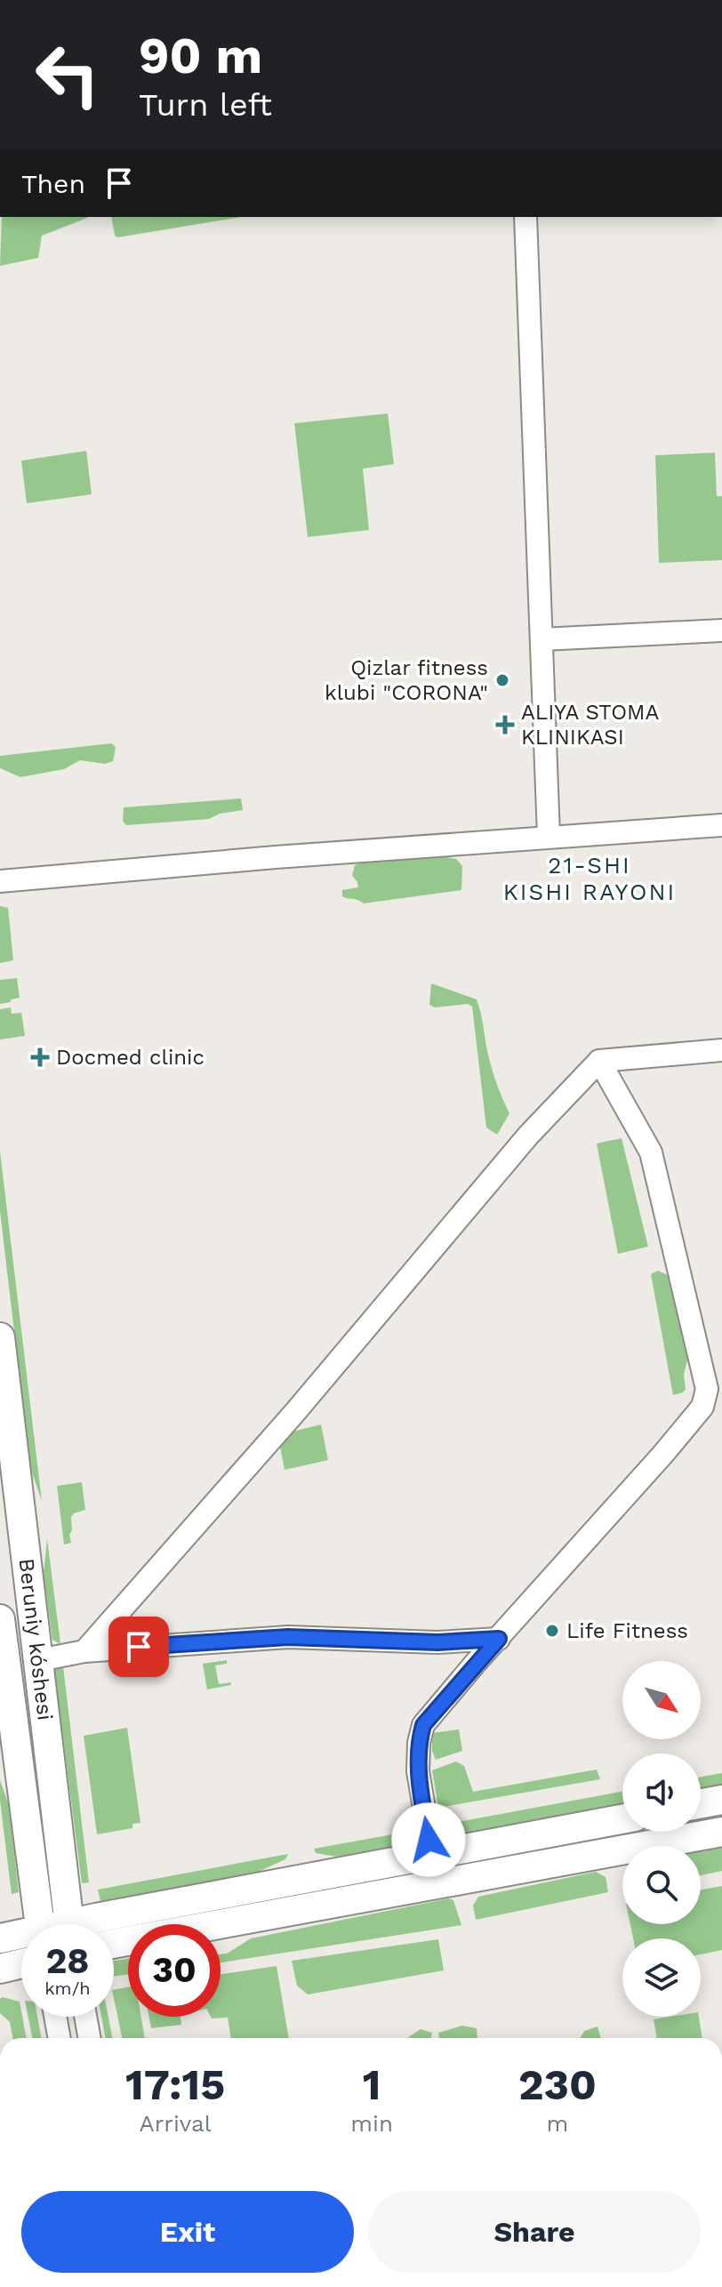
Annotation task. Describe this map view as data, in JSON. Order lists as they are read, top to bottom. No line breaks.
{"streets":{"main road":["Beruniy kóshesi"]},"districts":["21-SHI KISHI RAYONI"],"places":{"other":["Qizlar fitness klubi \"CORONA\"","Life Fitness"],"health":["ALIYA STOMA KLINIKASI","Docmed clinic"]},"north":"bottom right","page":{"turn":["90 m","Turn left"],"then":"Then","speed":"28 km/h","limit":"30","eta":["17:15","Arrival","1","min","230","m"],"buttons":["Exit","Share"]}}
